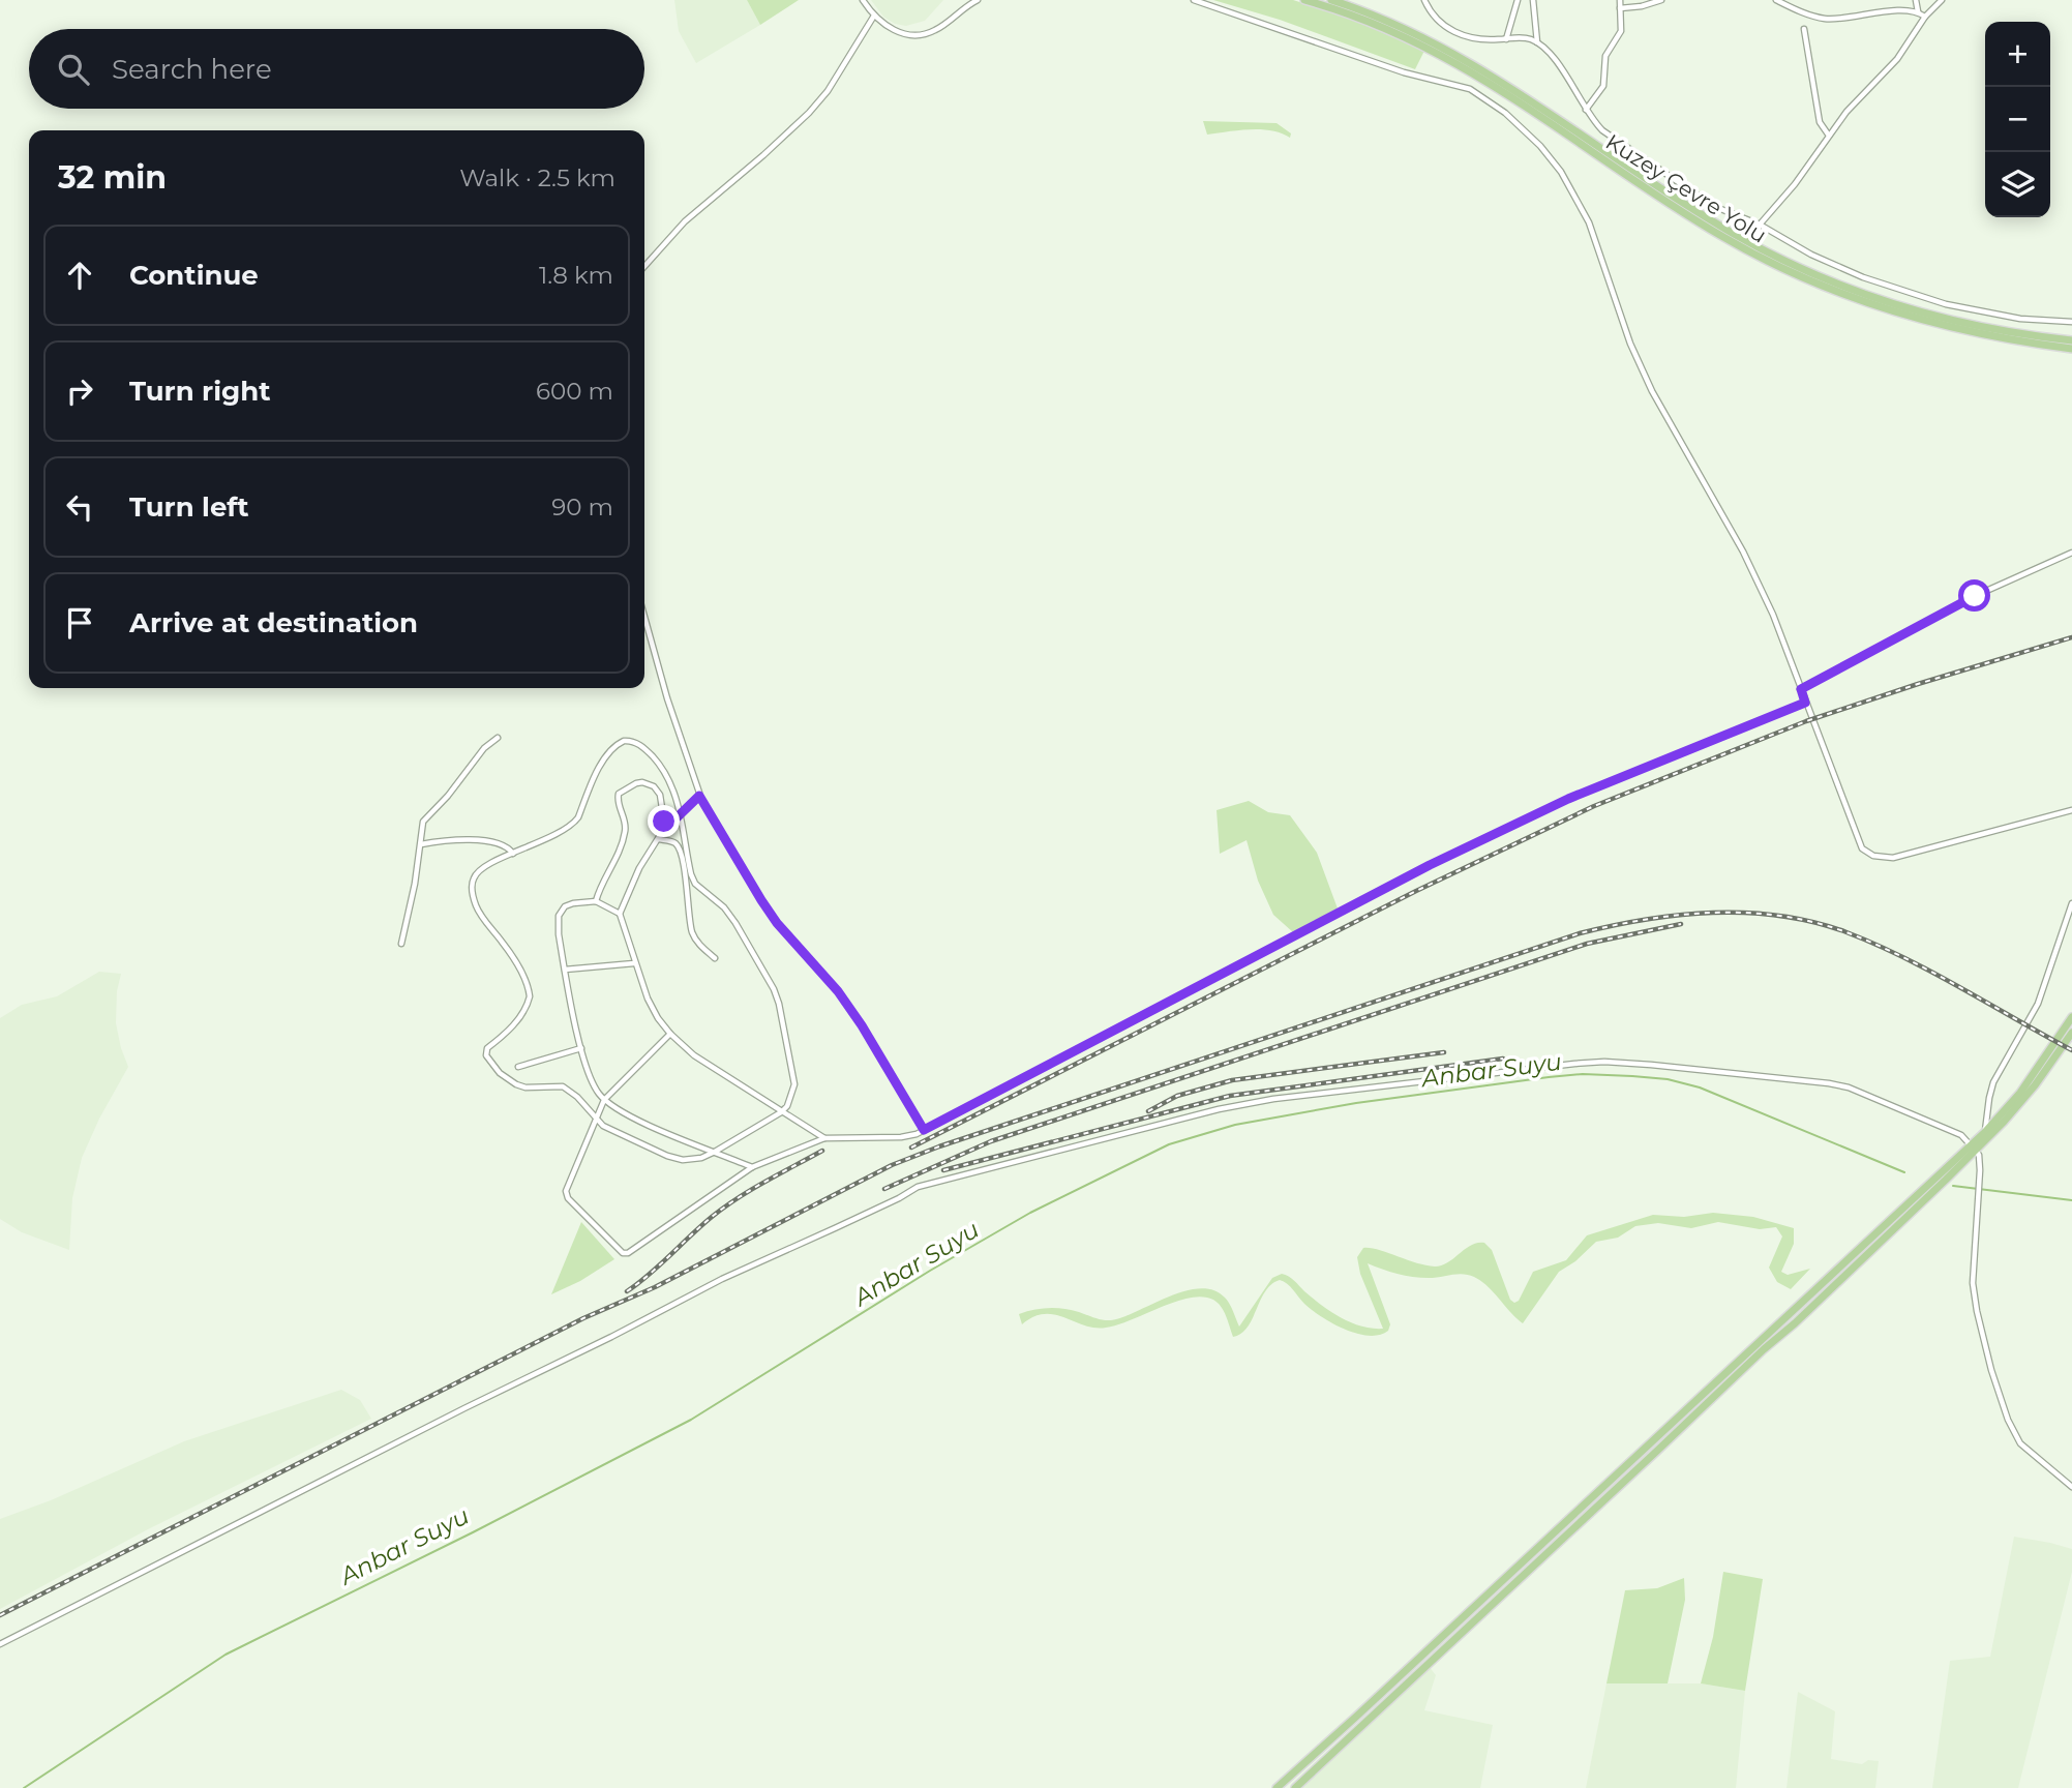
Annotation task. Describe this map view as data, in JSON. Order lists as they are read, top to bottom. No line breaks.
{"streets":{"highway":["Kuzey Çevre Yolu"]},"water":["Anbar Suyu"],"page":{"map_buttons":["+","−"],"search":"Search here","heading":["32 min","Walk · 2.5 km"],"list":[["Continue","1.8 km"],["Turn right","600 m"],["Turn left","90 m"],"Arrive at destination"]}}
